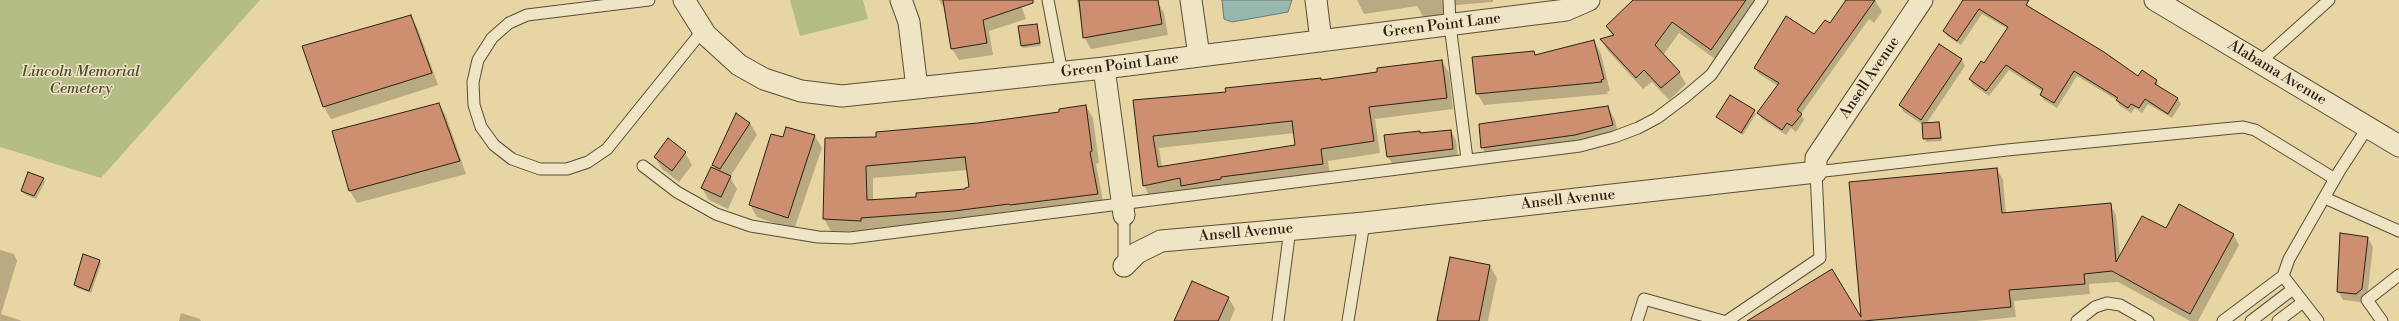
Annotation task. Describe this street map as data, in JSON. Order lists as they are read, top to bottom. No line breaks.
{"streets":{"street":["Green Point Lane","Alabama Avenue","Ansell Avenue"]},"parks":["Lincoln Memorial Cemetery"]}
